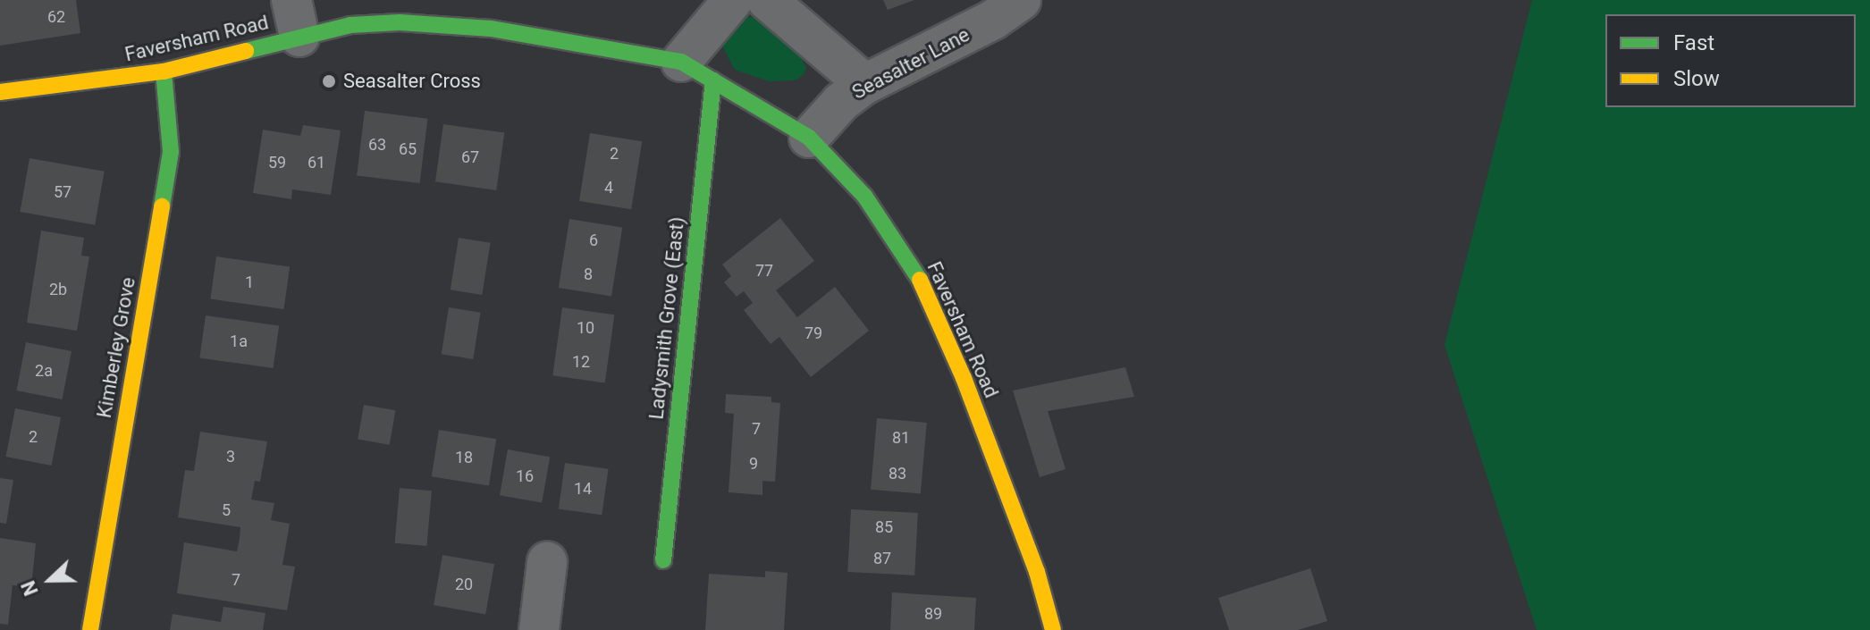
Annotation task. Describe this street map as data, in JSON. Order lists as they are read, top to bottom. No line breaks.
{"streets":{"street":["Faversham Road","Seasalter Lane","Ladysmith Grove (East)","Kimberley Grove"]},"crossings":[["Faversham Road","Seasalter Lane"],["Faversham Road","Ladysmith Grove (East)"],["Faversham Road","Kimberley Grove"]],"places":["Seasalter Cross"],"house_numbers":["62","63","65","2","67","59","61","4","57","6","77","8","1","2b","10","79","1a","12","2a","7","2","81","3","18","9","83","16","14","5","85","87","7","20","89"],"legend":["Fast","Slow"],"north":"left"}
